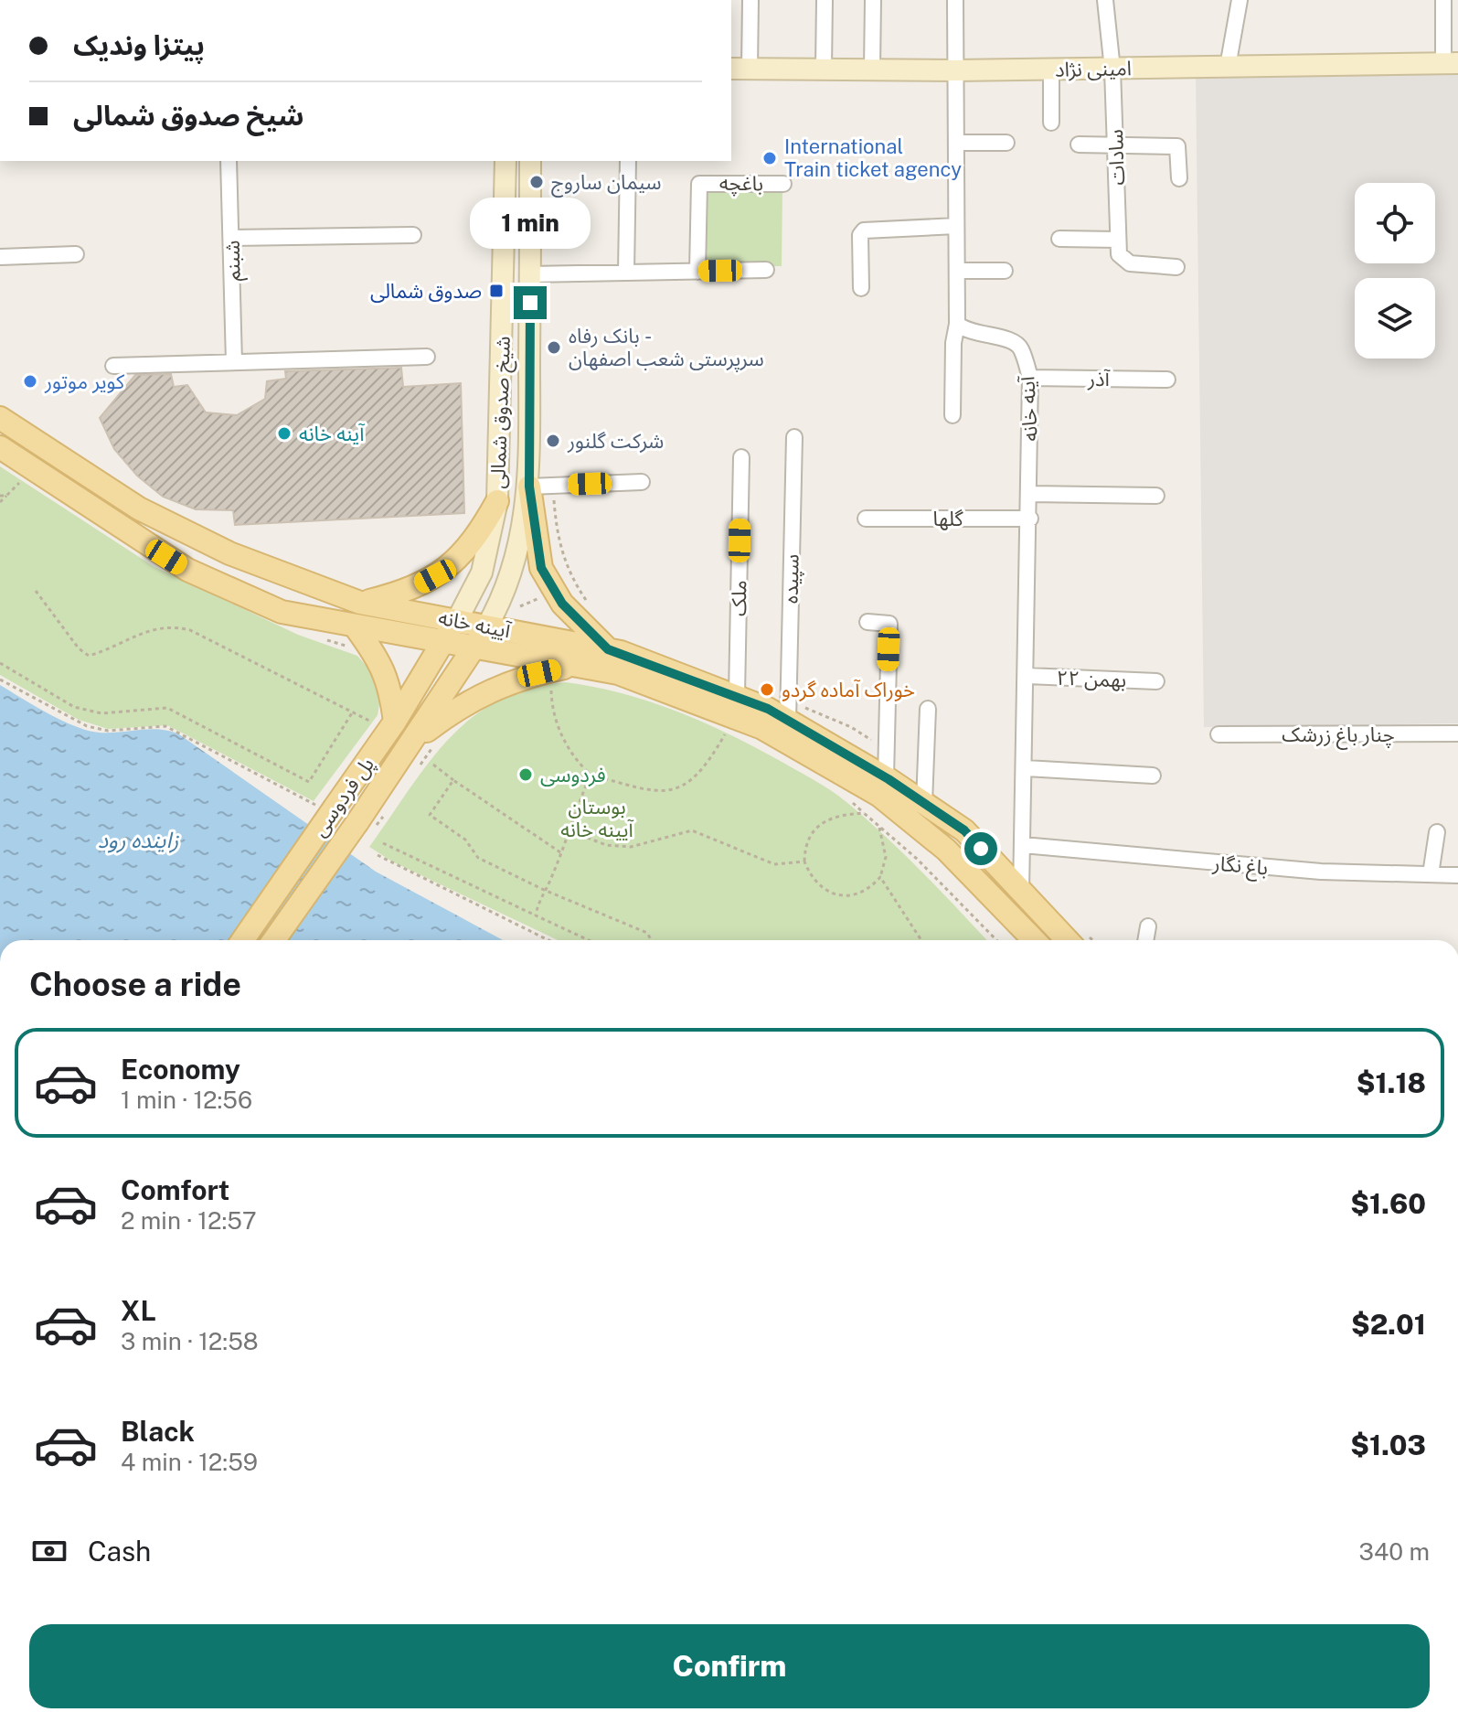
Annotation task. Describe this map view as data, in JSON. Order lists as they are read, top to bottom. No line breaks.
{"streets":{"main road":["امینی نژاد","شیخ صدوق شمالی","آیینه خانه","پل فردوسی"],"street":["سادات","باغچه","شبنم","آذر","آینه خانه","گلها","سپیده","ملک","۲۲ بهمن","چنار باغ زرشک","باغ نگار"]},"crossings":[["امینی نژاد","سادات"],["آذر","آینه خانه"],["آینه خانه","گلها"],["آینه خانه","آیینه خانه"],["آینه خانه","۲۲ بهمن"],["آینه خانه","باغ نگار"],["شیخ صدوق شمالی","آیینه خانه"],["شیخ صدوق شمالی","پل فردوسی"],["سپیده","آیینه خانه"],["ملک","آیینه خانه"],["آیینه خانه","پل فردوسی"]],"water":["زاینده رود"],"parks":["بوستان آیینه خانه"],"places":{"other":["International Train ticket agency","سیمان ساروج","بانک رفاه - سرپرستی شعب اصفهان","کویر موتور","آینه خانه","شرکت گلنور","خوراک آماده گردو","فردوسی"],"transit":["صدوق شمالی"]},"page":{"banner":["پیتزا وندیک","شیخ صدوق شمالی"],"bubble":"1 min","heading":"Choose a ride","list":[{"name":"Economy","note":"1 min · 12:56","value":"$1.18"},{"name":"Comfort","note":"2 min · 12:57","value":"$1.60"},{"name":"XL","note":"3 min · 12:58","value":"$2.01"},{"name":"Black","note":"4 min · 12:59","value":"$1.03"}],"pay":["Cash","340 m"],"buttons":"Confirm"}}
